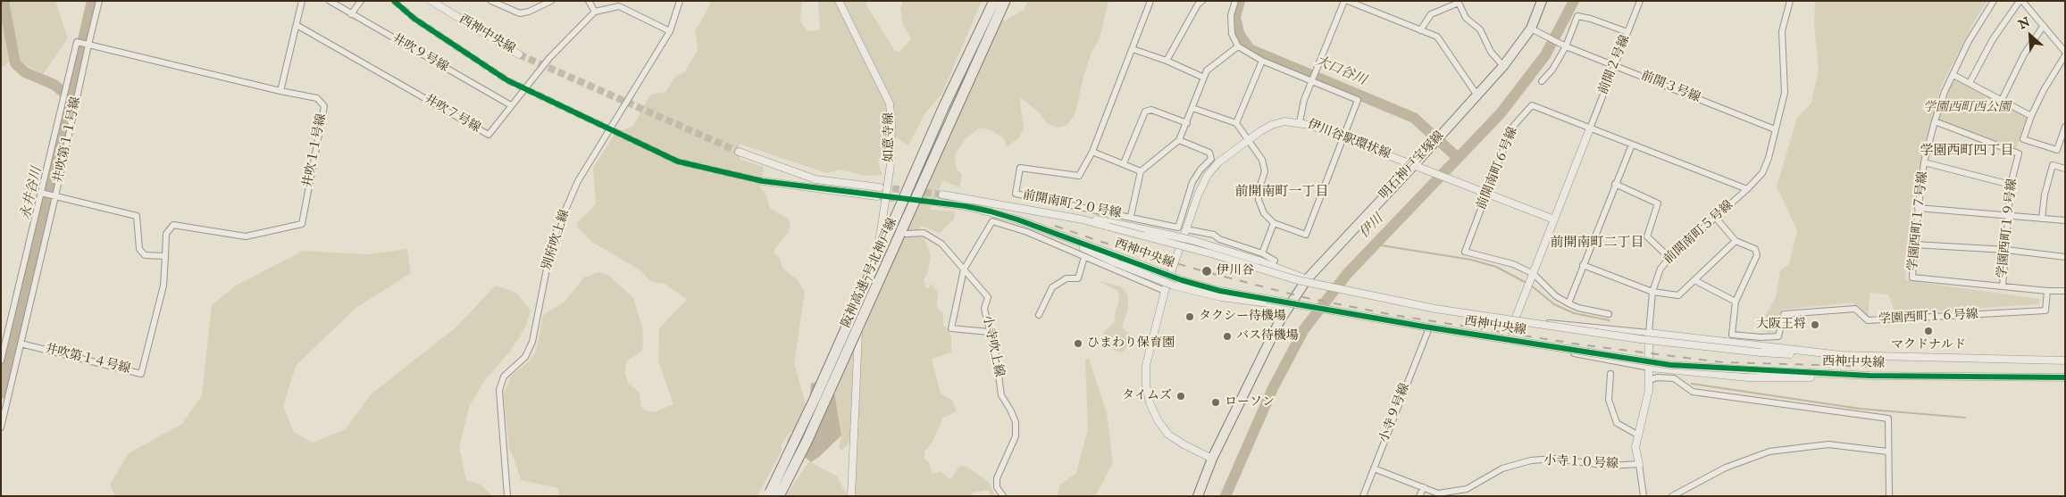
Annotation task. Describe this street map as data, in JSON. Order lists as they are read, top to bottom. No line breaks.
{"streets":{"highway":["阪神高速7号北神戸線"],"main road":["明石神戸宝塚線"],"street":["西神中央線","井吹９号線","前開２号線","前開３号線","井吹７号線","如意寺線","井吹第１１号線","伊川谷駅環状線","井吹１１号線","前開南町６号線","前開南町２０号線","学園西町１７号線","学園西町１９号線","前開南町５号線","別府吹上線","学園西町１６号線","小寺吹上線","井吹第１４号線","小寺９号線","小寺１０号線"]},"crossings":[["西神中央線","明石神戸宝塚線"],["西神中央線","前開南町５号線"],["西神中央線","小寺９号線"],["井吹９号線","井吹７号線"],["前開２号線","前開３号線"],["前開２号線","前開南町６号線"],["前開３号線","明石神戸宝塚線"],["前開３号線","前開南町５号線"],["井吹第１１号線","井吹第１４号線"],["伊川谷駅環状線","明石神戸宝塚線"],["伊川谷駅環状線","前開南町６号線"],["井吹１１号線","井吹第１４号線"],["前開南町６号線","前開南町５号線"],["学園西町１７号線","学園西町１９号線"],["学園西町１７号線","学園西町１６号線"],["小寺９号線","小寺１０号線"]],"districts":["学園西町四丁目","前開南町一丁目","前開南町二丁目"],"water":["大口谷川","永井谷川","伊川"],"parks":["学園西町西公園"],"places":["伊川谷","タクシー待機場","大阪王将","マクドナルド","バス待機場","ひまわり保育園","タイムズ","ローソン"],"north":"top left"}
